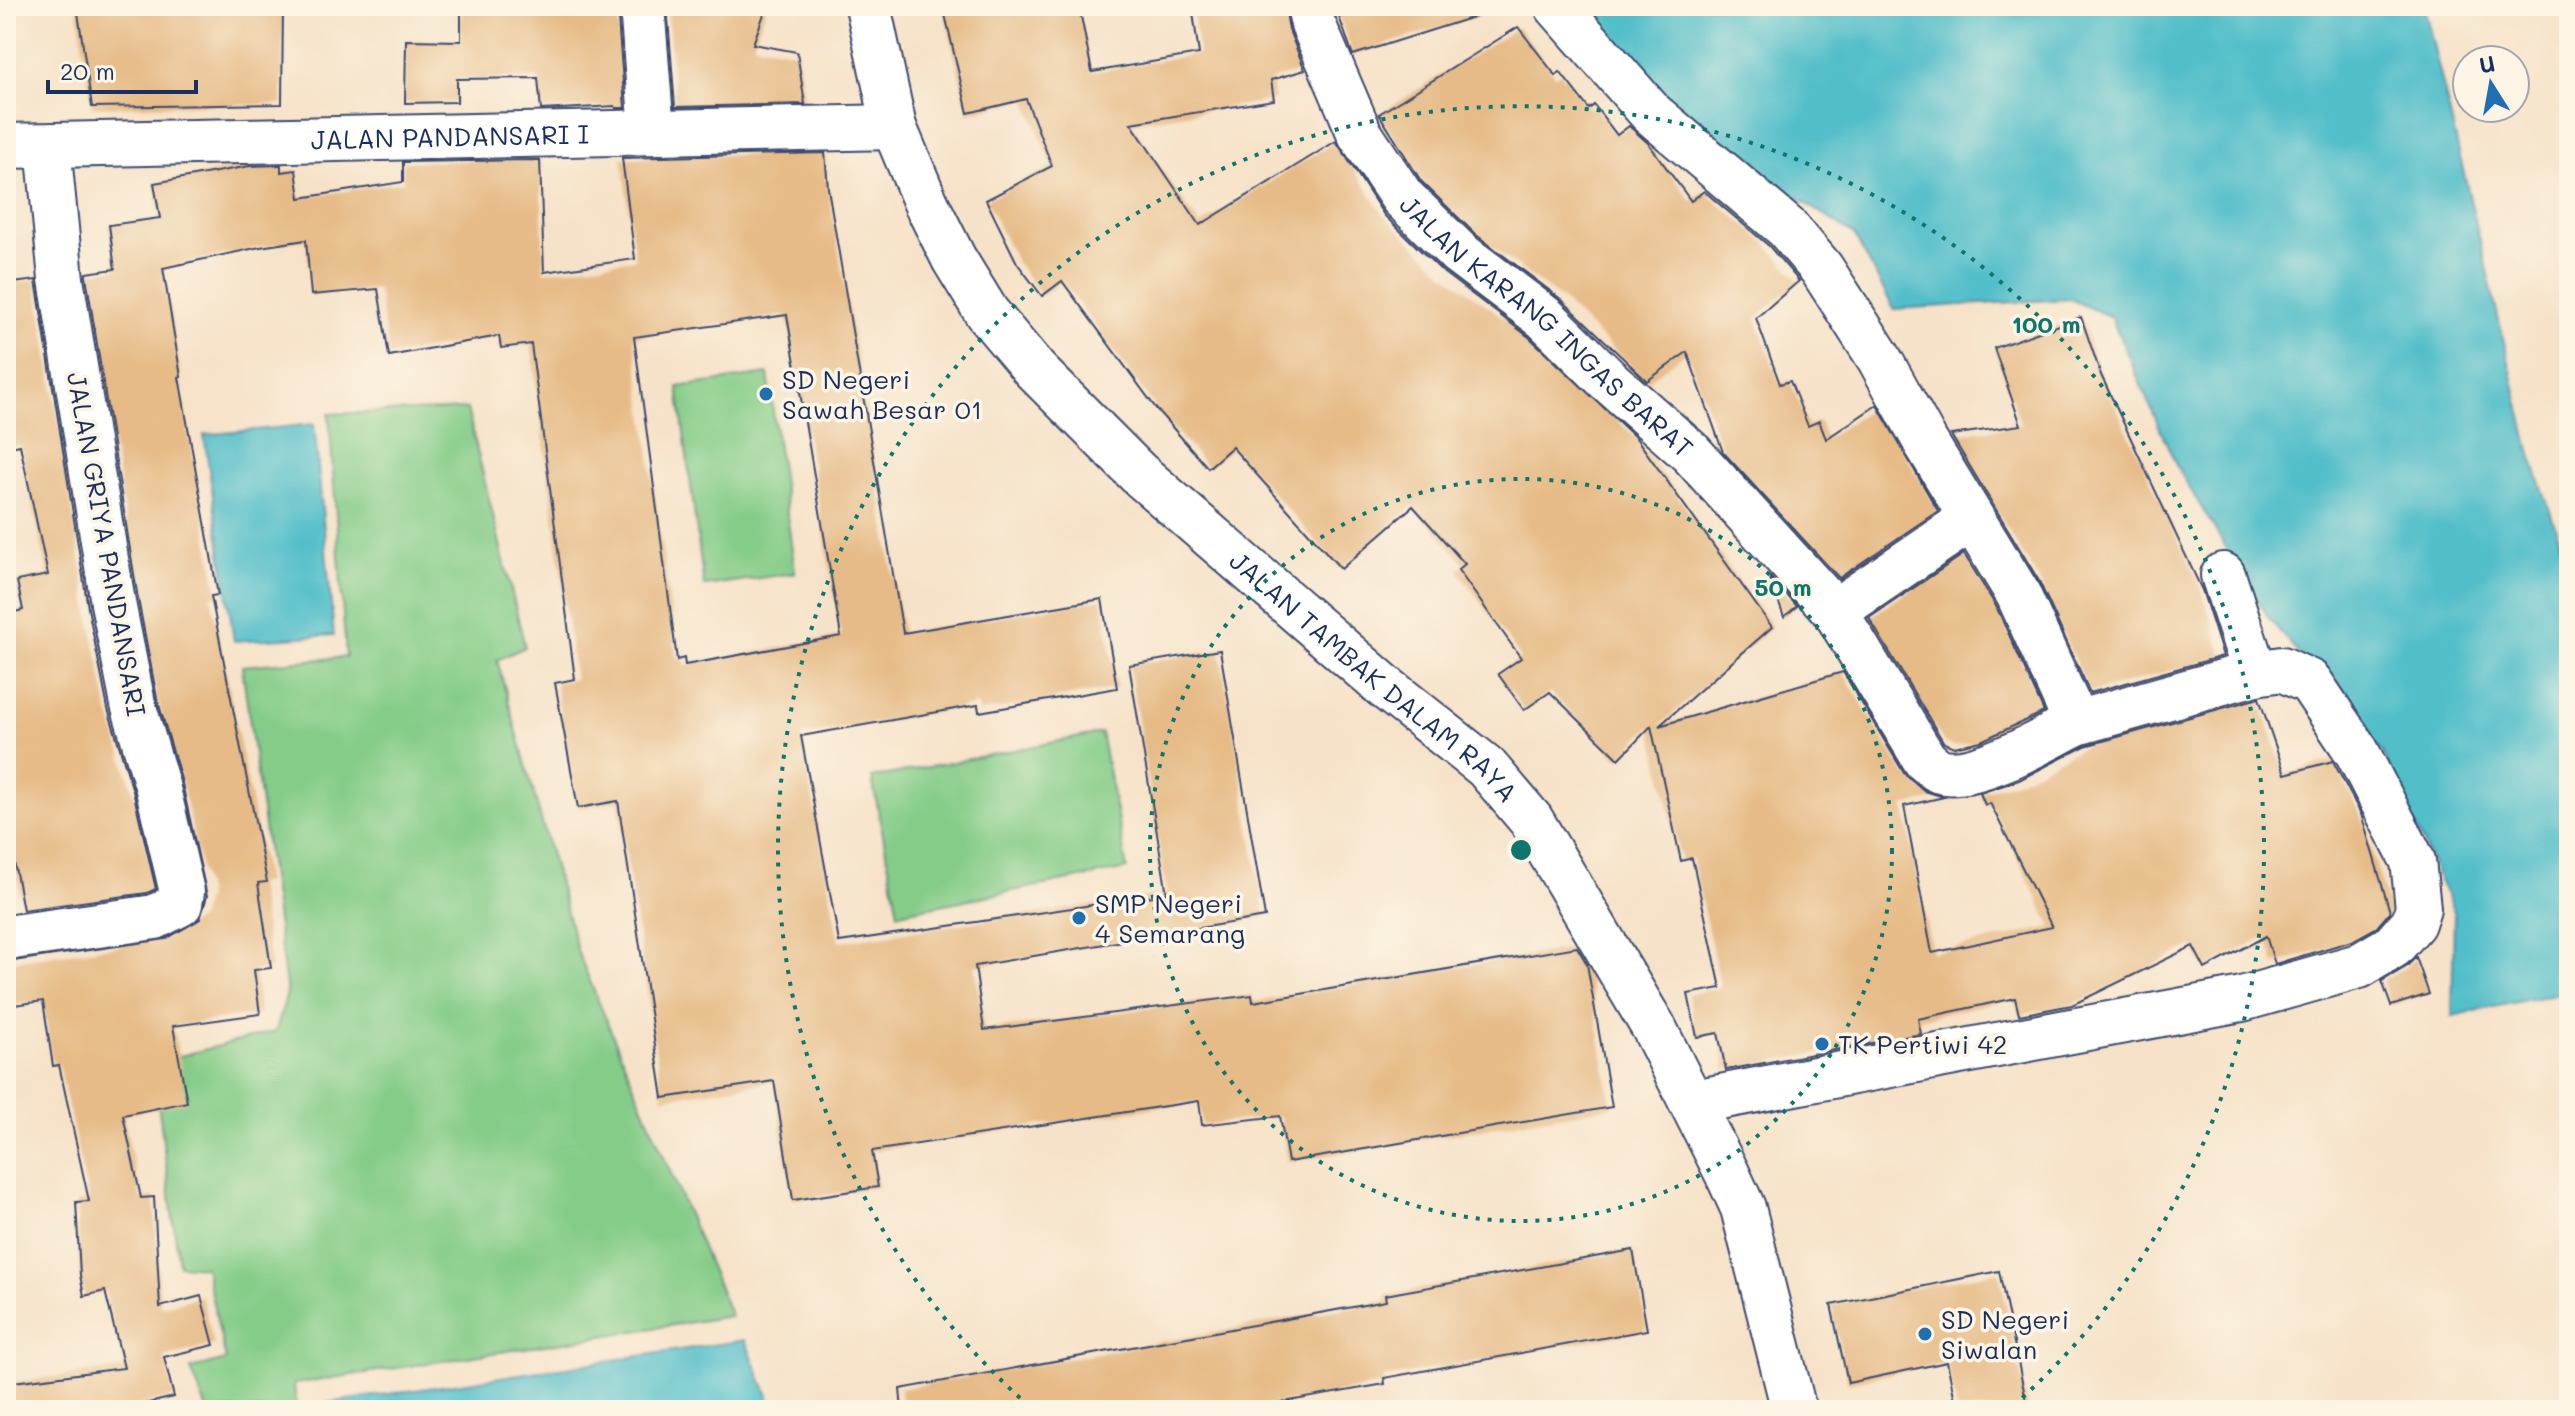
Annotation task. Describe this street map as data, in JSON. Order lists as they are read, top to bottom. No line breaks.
{"streets":{"street":["JALAN PANDANSARI I","JALAN KARANG INGAS BARAT","JALAN GRIYA PANDANSARI","JALAN TAMBAK DALAM RAYA"]},"crossings":[["JALAN PANDANSARI I","JALAN GRIYA PANDANSARI"],["JALAN PANDANSARI I","JALAN TAMBAK DALAM RAYA"],["JALAN KARANG INGAS BARAT","JALAN TAMBAK DALAM RAYA"]],"places":["SD Negeri Sawah Besar 01","SMP Negeri 4 Semarang","TK Pertiwi 42","SD Negeri Siwalan"],"scale_bar":"20 m","north":"top","rings":["100 m","50 m"]}
